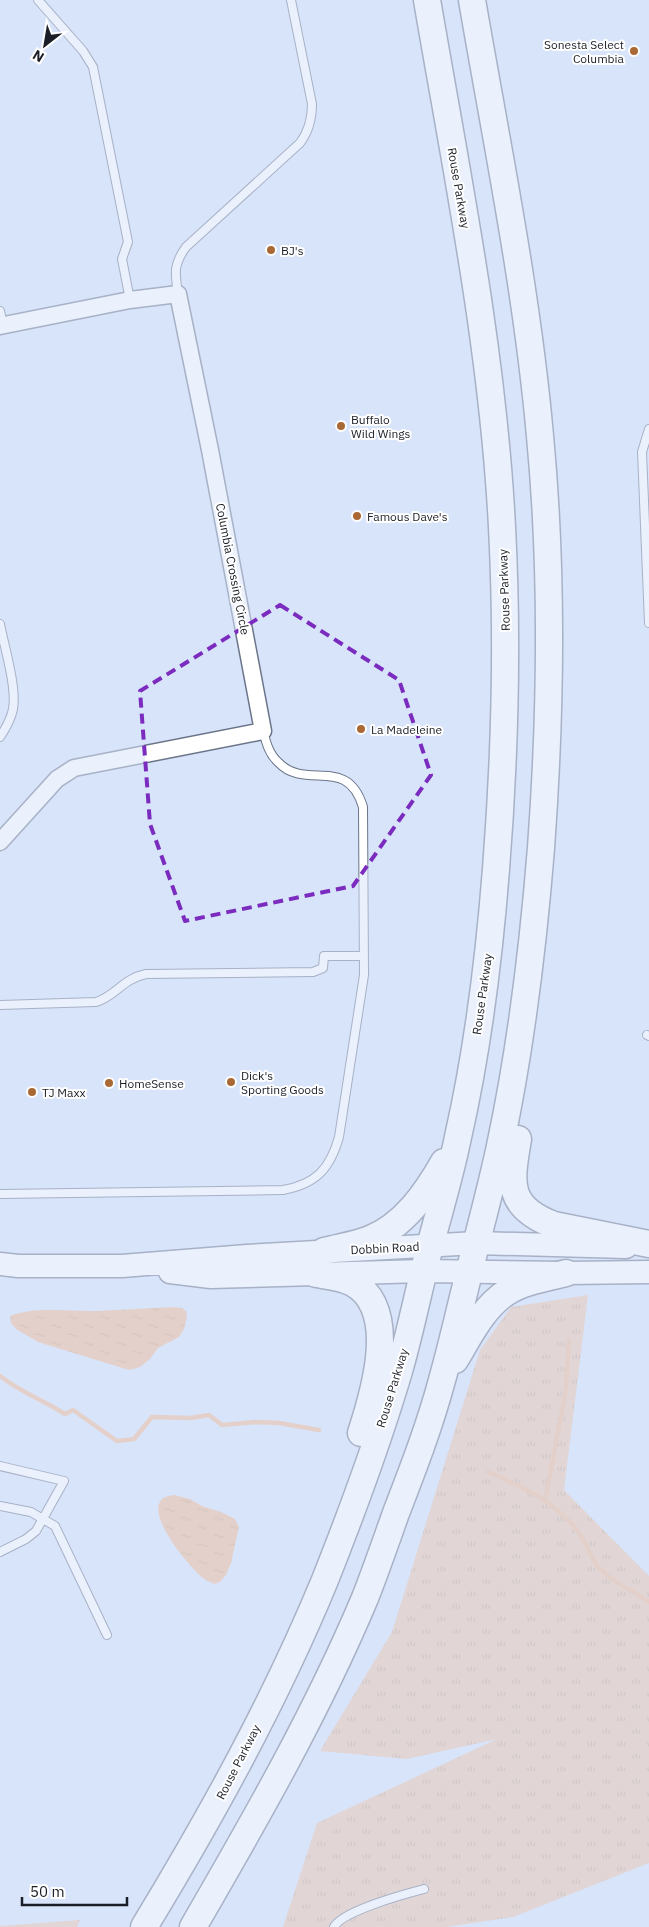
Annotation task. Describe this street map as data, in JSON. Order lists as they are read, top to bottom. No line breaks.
{"streets":{"main road":["Rouse Parkway"],"street":["Columbia Crossing Circle","Dobbin Road"]},"crossings":[["Rouse Parkway","Dobbin Road"]],"places":["Sonesta Select Columbia","BJ's","Buffalo Wild Wings","Famous Dave's","La Madeleine","Dick's Sporting Goods","HomeSense","TJ Maxx"],"scale_bar":"50 m","north":"bottom left"}
